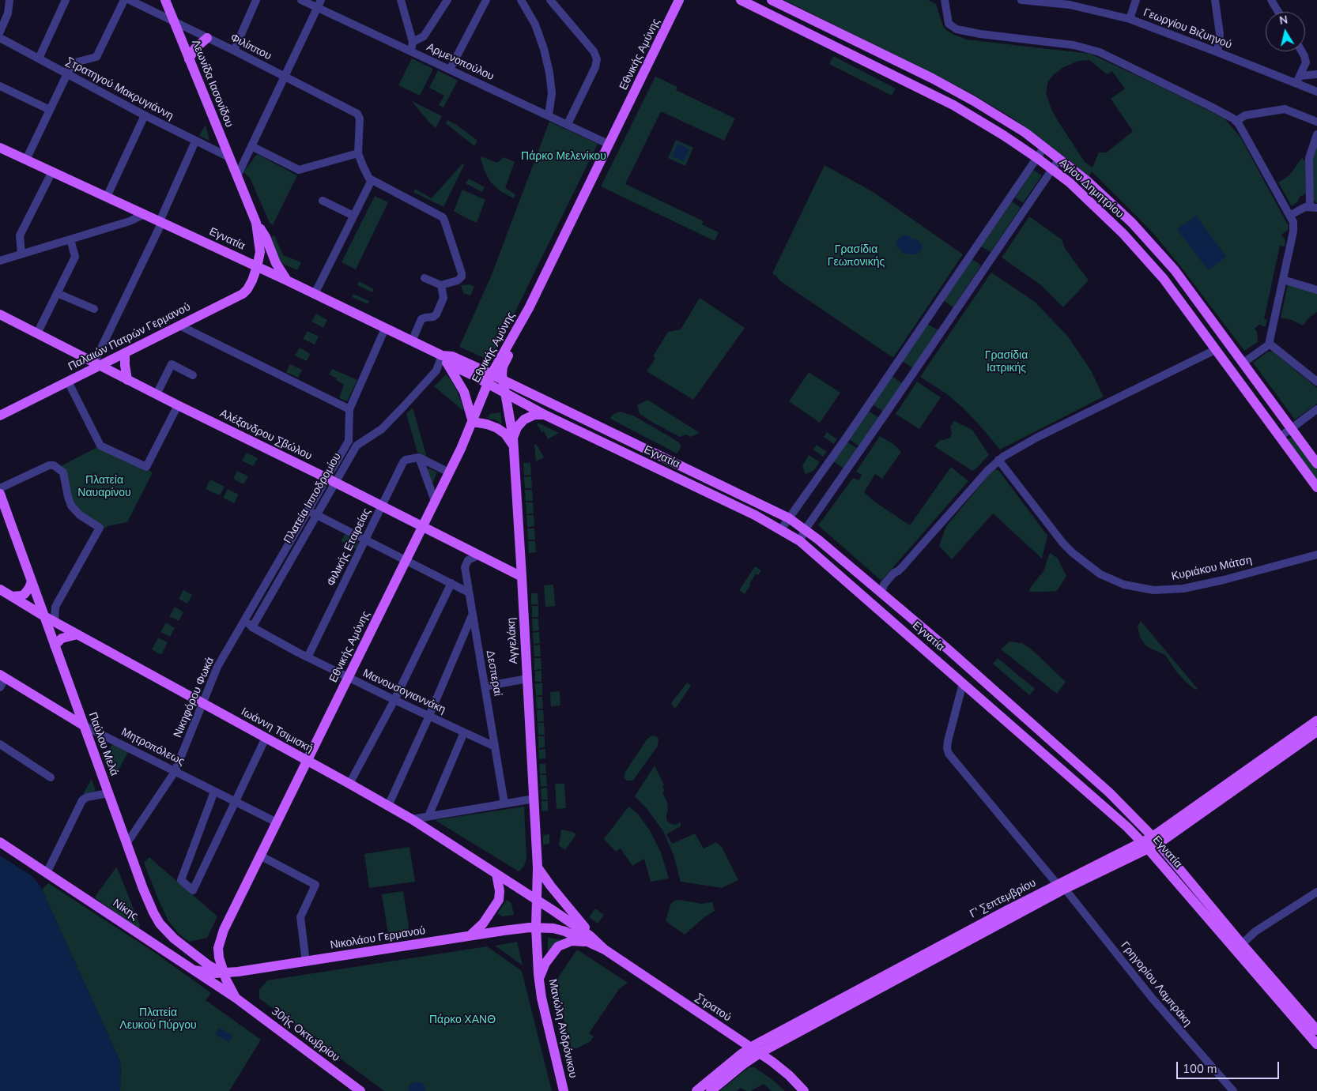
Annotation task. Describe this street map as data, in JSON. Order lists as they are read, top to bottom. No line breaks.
{"streets":{"main road":["Εθνικής Αμύνης","Λεωνίδα Ιασονίδου","Αγίου Δημητρίου","Εγνατία","Παλαιών Πατρών Γερμανού","Αλέξανδρου Σβώλου","Αγγελάκη","Ιωάννη Τσιμισκή","Παύλου Μελά","Μητροπόλεως","Γ' Σεπτεμβρίου","Νίκης","Νικολάου Γερμανού","Στρατού","Μανώλη Ανδρόνικου","30ής Οκτωβρίου"],"street":["Γεωργίου Βιζυηνού","Φιλίππου","Αρμενοπούλου","Στρατηγού Μακρυγιάννη","Πλατεία Ιπποδρομίου","Φιλικής Εταιρείας","Κυριάκου Μάτση","Δεσπεραί","Μανουσογιαννάκη","Νικηφόρου Φωκά","Γρηγορίου Λαμπράκη"]},"crossings":[["Φιλίππου","Λεωνίδα Ιασονίδου"],["Εθνικής Αμύνης","Αρμενοπούλου"],["Εθνικής Αμύνης","Εγνατία"],["Εθνικής Αμύνης","Αλέξανδρου Σβώλου"],["Εθνικής Αμύνης","Αγγελάκη"],["Εθνικής Αμύνης","Μανουσογιαννάκη"],["Εθνικής Αμύνης","Ιωάννη Τσιμισκή"],["Εθνικής Αμύνης","Παύλου Μελά"],["Εθνικής Αμύνης","Μητροπόλεως"],["Εθνικής Αμύνης","Νίκης"],["Εθνικής Αμύνης","Νικολάου Γερμανού"],["Εθνικής Αμύνης","30ής Οκτωβρίου"],["Λεωνίδα Ιασονίδου","Στρατηγού Μακρυγιάννη"],["Εγνατία","Παλαιών Πατρών Γερμανού"],["Εγνατία","Αγγελάκη"],["Εγνατία","Γ' Σεπτεμβρίου"],["Εγνατία","Γρηγορίου Λαμπράκη"],["Παλαιών Πατρών Γερμανού","Αλέξανδρου Σβώλου"],["Αλέξανδρου Σβώλου","Πλατεία Ιπποδρομίου"],["Αλέξανδρου Σβώλου","Φιλικής Εταιρείας"],["Αλέξανδρου Σβώλου","Αγγελάκη"],["Αλέξανδρου Σβώλου","Δεσπεραί"],["Πλατεία Ιπποδρομίου","Μανουσογιαννάκη"],["Πλατεία Ιπποδρομίου","Νικηφόρου Φωκά"],["Φιλικής Εταιρείας","Μανουσογιαννάκη"],["Αγγελάκη","Ιωάννη Τσιμισκή"],["Αγγελάκη","Στρατού"],["Αγγελάκη","Μανώλη Ανδρόνικου"],["Δεσπεραί","Μανουσογιαννάκη"],["Μανουσογιαννάκη","Νικηφόρου Φωκά"],["Νικηφόρου Φωκά","Ιωάννη Τσιμισκή"],["Νικηφόρου Φωκά","Παύλου Μελά"],["Νικηφόρου Φωκά","Μητροπόλεως"],["Ιωάννη Τσιμισκή","Παύλου Μελά"],["Ιωάννη Τσιμισκή","Στρατού"],["Ιωάννη Τσιμισκή","Μανώλη Ανδρόνικου"],["Παύλου Μελά","Μητροπόλεως"],["Παύλου Μελά","Νικολάου Γερμανού"],["Γ' Σεπτεμβρίου","Γρηγορίου Λαμπράκη"],["Γ' Σεπτεμβρίου","Στρατού"],["Νίκης","Νικολάου Γερμανού"],["Νίκης","30ής Οκτωβρίου"],["Νικολάου Γερμανού","Στρατού"],["Νικολάου Γερμανού","Μανώλη Ανδρόνικου"],["Στρατού","Μανώλη Ανδρόνικου"]],"parks":["Πάρκο Μελενίκου","Γρασίδια Γεωπονικής","Γρασίδια Ιατρικής","Πλατεία Ναυαρίνου","Πλατεία Λευκού Πύργου","Πάρκο ΧΑΝΘ"],"scale_bar":"100 m","north":"top"}
